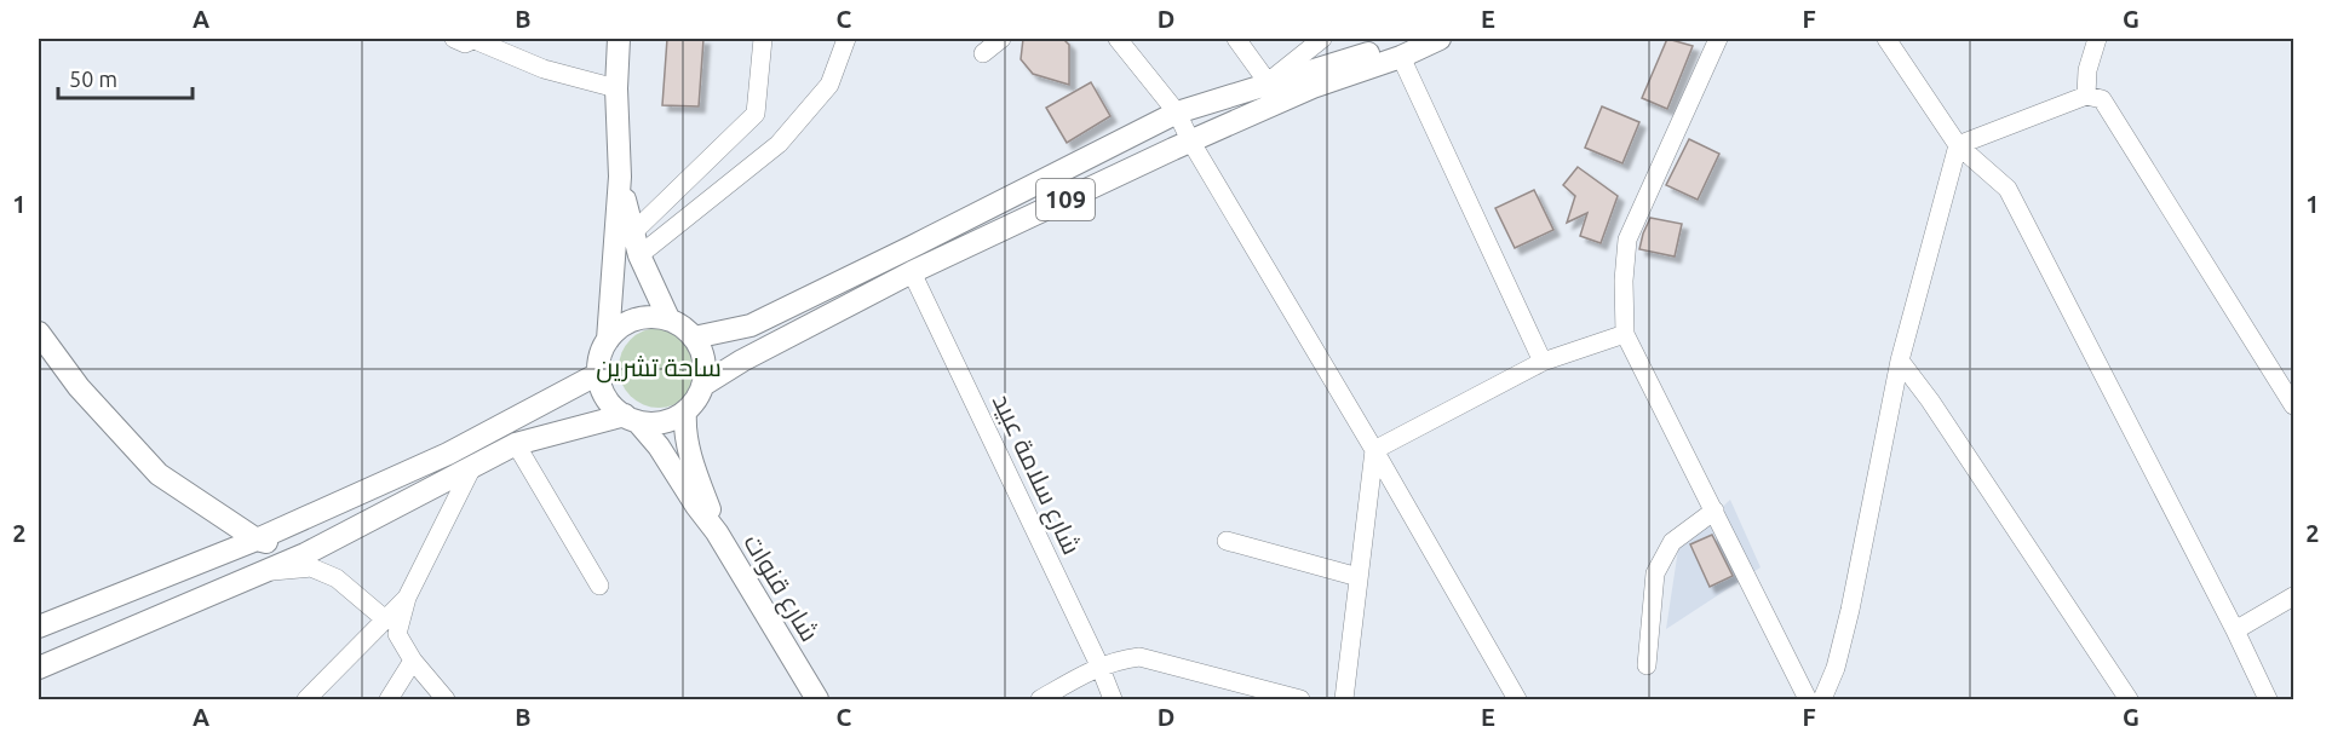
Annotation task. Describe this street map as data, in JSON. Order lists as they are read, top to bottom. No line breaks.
{"streets":{"main road":["109","شارع قنوات"],"street":["شارع سلامة عبيد"]},"crossings":[["109","شارع سلامة عبيد"],["109","شارع قنوات"]],"parks":["ساحة تشرين"],"scale_bar":"50 m","grid":{"columns":["A","B","C","D","E","F","G"],"rows":["1","2"]}}
